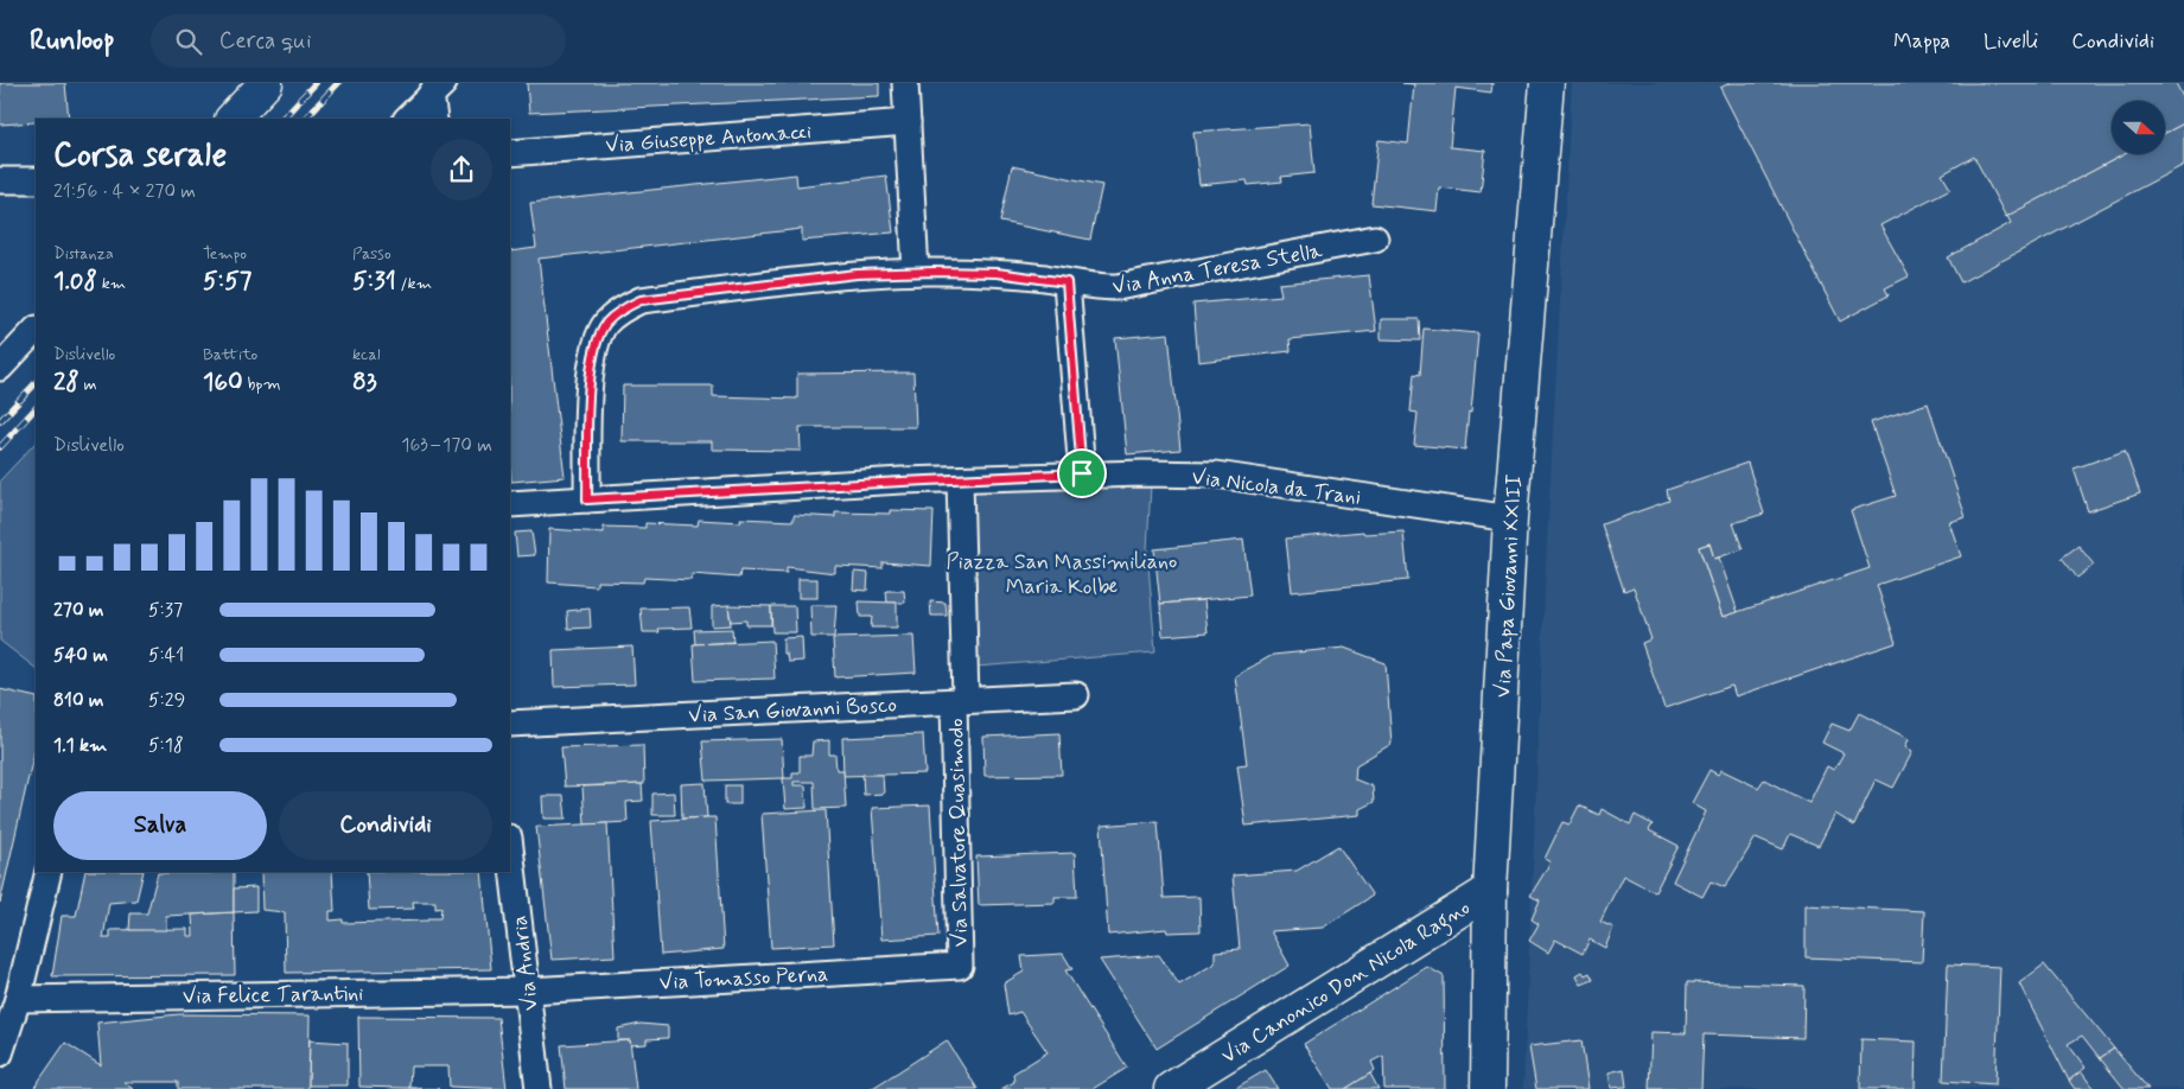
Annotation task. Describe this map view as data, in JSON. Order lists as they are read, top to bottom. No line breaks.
{"streets":{"main road":["Via Papa Giovanni XXIII","Via Canonico Don Nicola Ragno"],"street":["Via Giuseppe Antonacci","Via Anna Teresa Stella","Via Nicola da Trani","Via San Giovanni Bosco","Via Salvatore Quasimodo","Via Andria","Via Tomasso Perna","Via Felice Tarantini"]},"crossings":[["Via Anna Teresa Stella","Via Nicola da Trani"],["Via Nicola da Trani","Via Papa Giovanni XXIII"],["Via Papa Giovanni XXIII","Via Canonico Don Nicola Ragno"],["Via San Giovanni Bosco","Via Salvatore Quasimodo"],["Via Salvatore Quasimodo","Via Tomasso Perna"],["Via Andria","Via Tomasso Perna"],["Via Andria","Via Felice Tarantini"],["Via Tomasso Perna","Via Felice Tarantini"]],"parks":["Piazza San Massimiliano Maria Kolbe"],"north":"right","page":{"header":"Runloop","search":"Cerca qui","nav":["Mappa","Livelli","Condividi"],"heading":["Corsa serale","21:56 · 4 × 270 m"],"stats":[["Distanza","1.08 km"],["Tempo","5:57"],["Passo","5:31 /km"],["Dislivello","28 m"],["Battito","160 bpm"],["kcal","83"]],"chart":["Dislivello","163–170 m"],"list":[{"name":"270 m","note":"5:37"},{"name":"540 m","note":"5:41"},{"name":"810 m","note":"5:29"},{"name":"1.1 km","note":"5:18"}],"buttons":["Salva","Condividi"]}}
